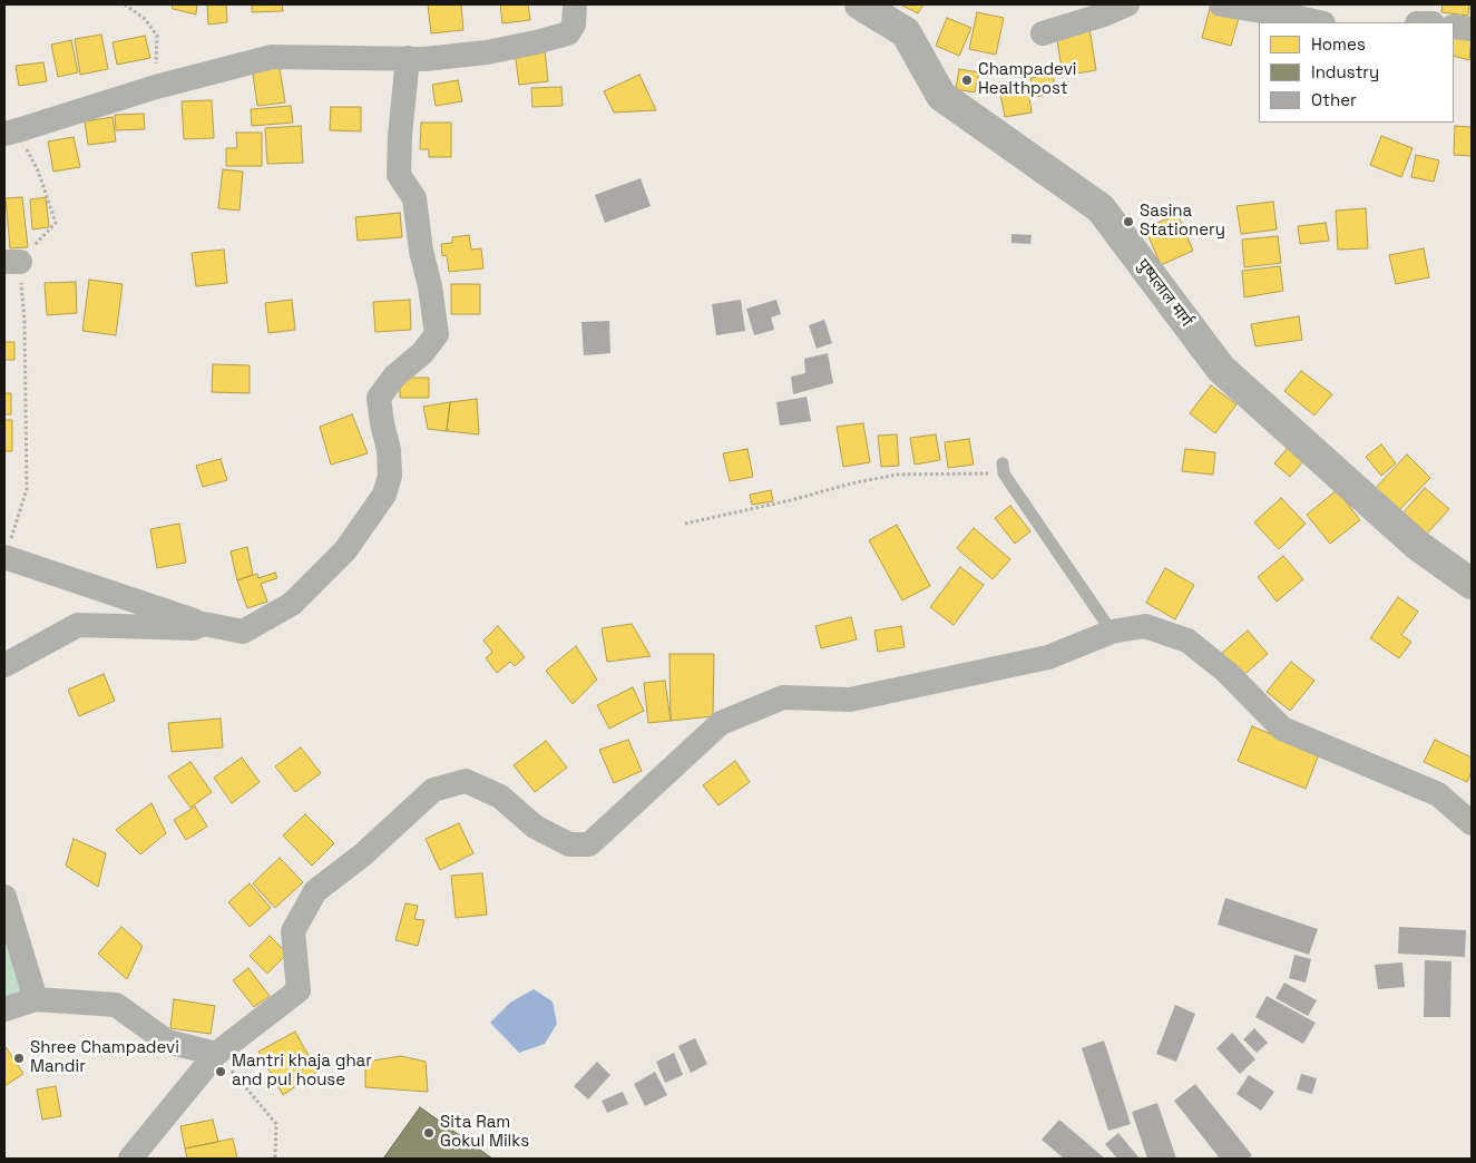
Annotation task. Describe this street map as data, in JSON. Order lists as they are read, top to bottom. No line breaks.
{"streets":{"street":["पुष्पलाल मार्ग"]},"places":["Champadevi Healthpost","Sasina Stationery","Shree Champadevi Mandir","Mantri khaja ghar and pul house","Sita Ram Gokul Milks"],"legend":["Homes","Industry","Other"]}
